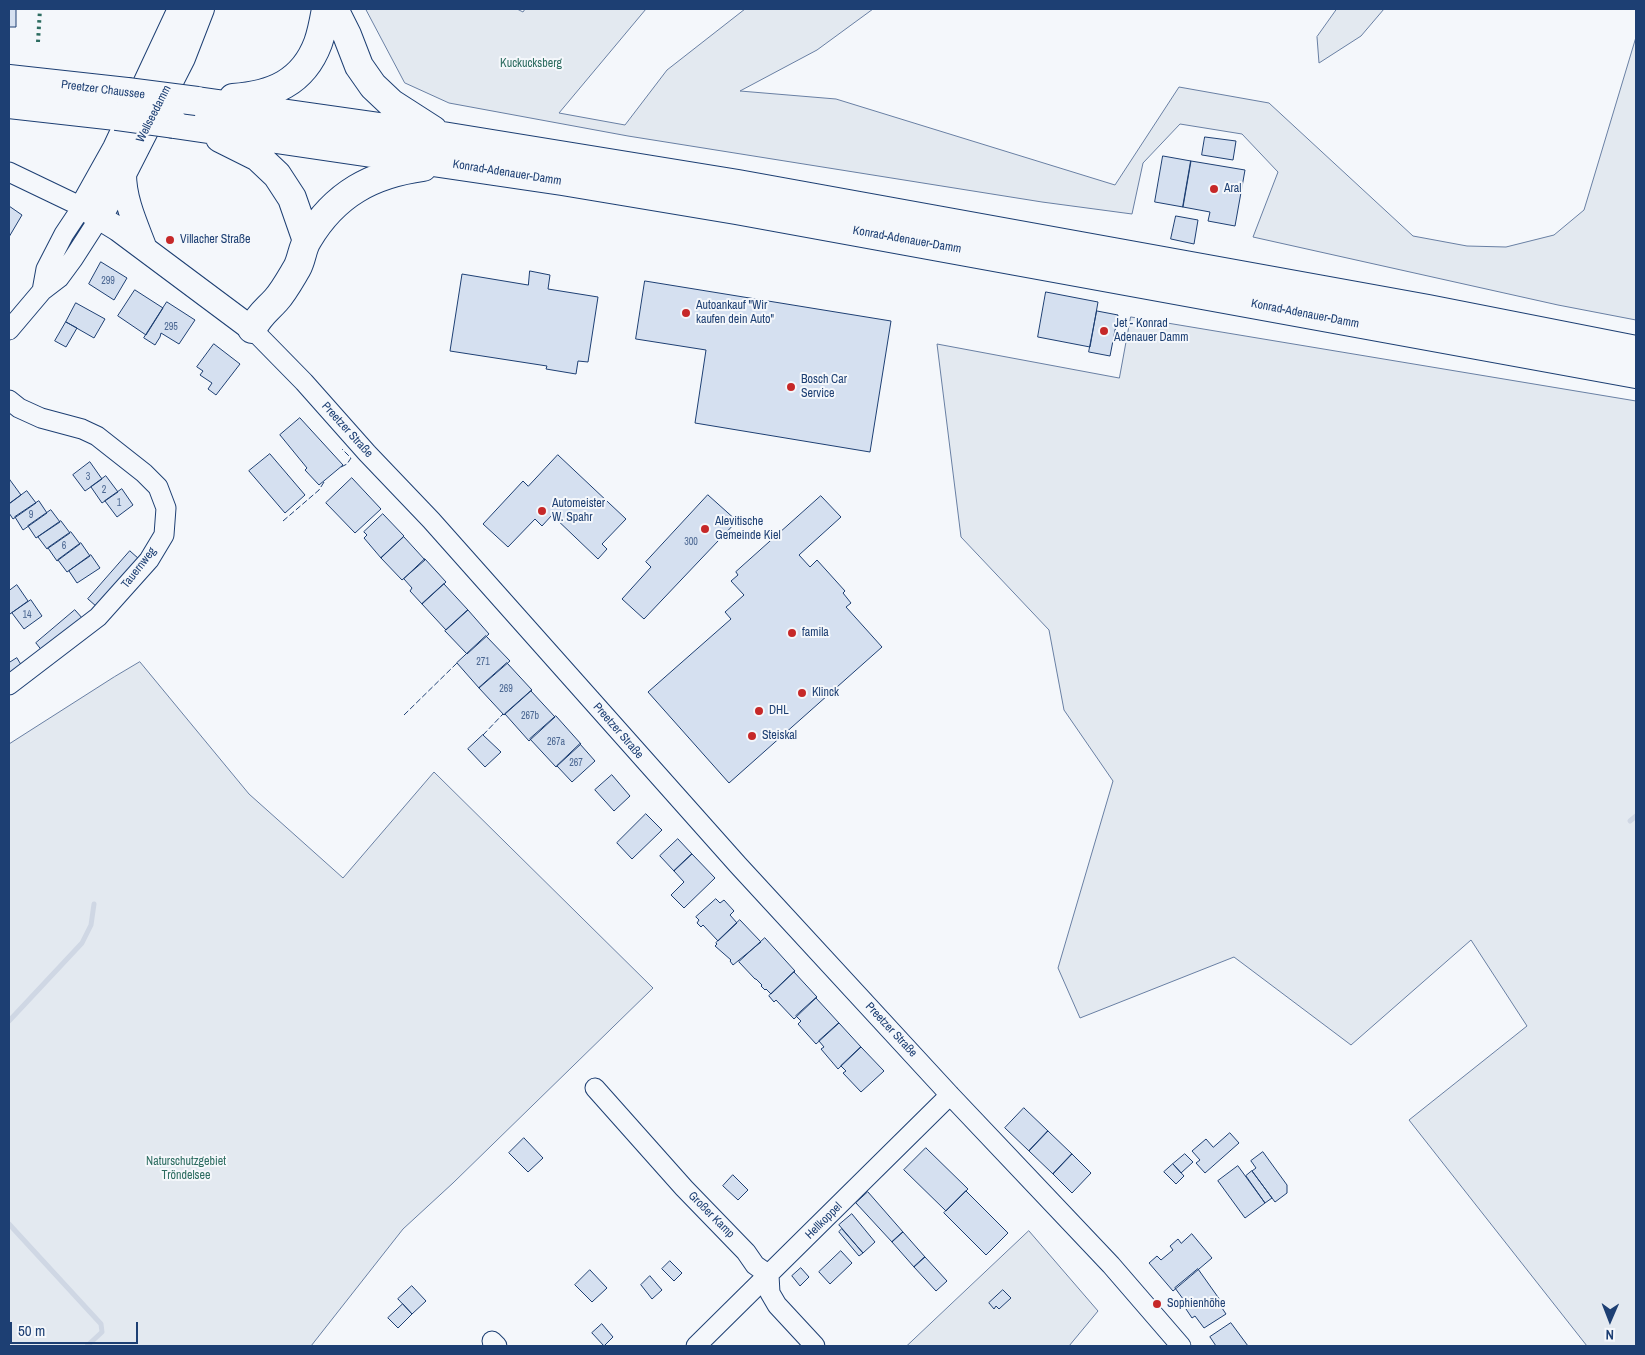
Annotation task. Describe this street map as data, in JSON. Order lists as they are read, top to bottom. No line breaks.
{"streets":{"highway":["Preetzer Chaussee","Konrad-Adenauer-Damm"],"main road":["Wellseedamm","Preetzer Straße"],"street":["Tauernweg","Großer Kamp","Hellkoppel"]},"crossings":[["Preetzer Chaussee","Konrad-Adenauer-Damm"],["Wellseedamm","Preetzer Straße"],["Preetzer Straße","Hellkoppel"],["Großer Kamp","Hellkoppel"]],"parks":["Kuckucksberg","Naturschutzgebiet Tröndelsee"],"places":["Aral","Villacher Straße","Autoankauf \"Wir kaufen dein Auto\"","Jet - Konrad Adenauer Damm","Bosch Car Service","Automeister W. Spahr","Alevitische Gemeinde Kiel","famila","Klinck","DHL","Steiskal","Sophienhöhe"],"house_numbers":["299","295","3","2","1","9","300","6","14","271","269","267b","267a","267"],"scale_bar":"50 m","north":"bottom"}
